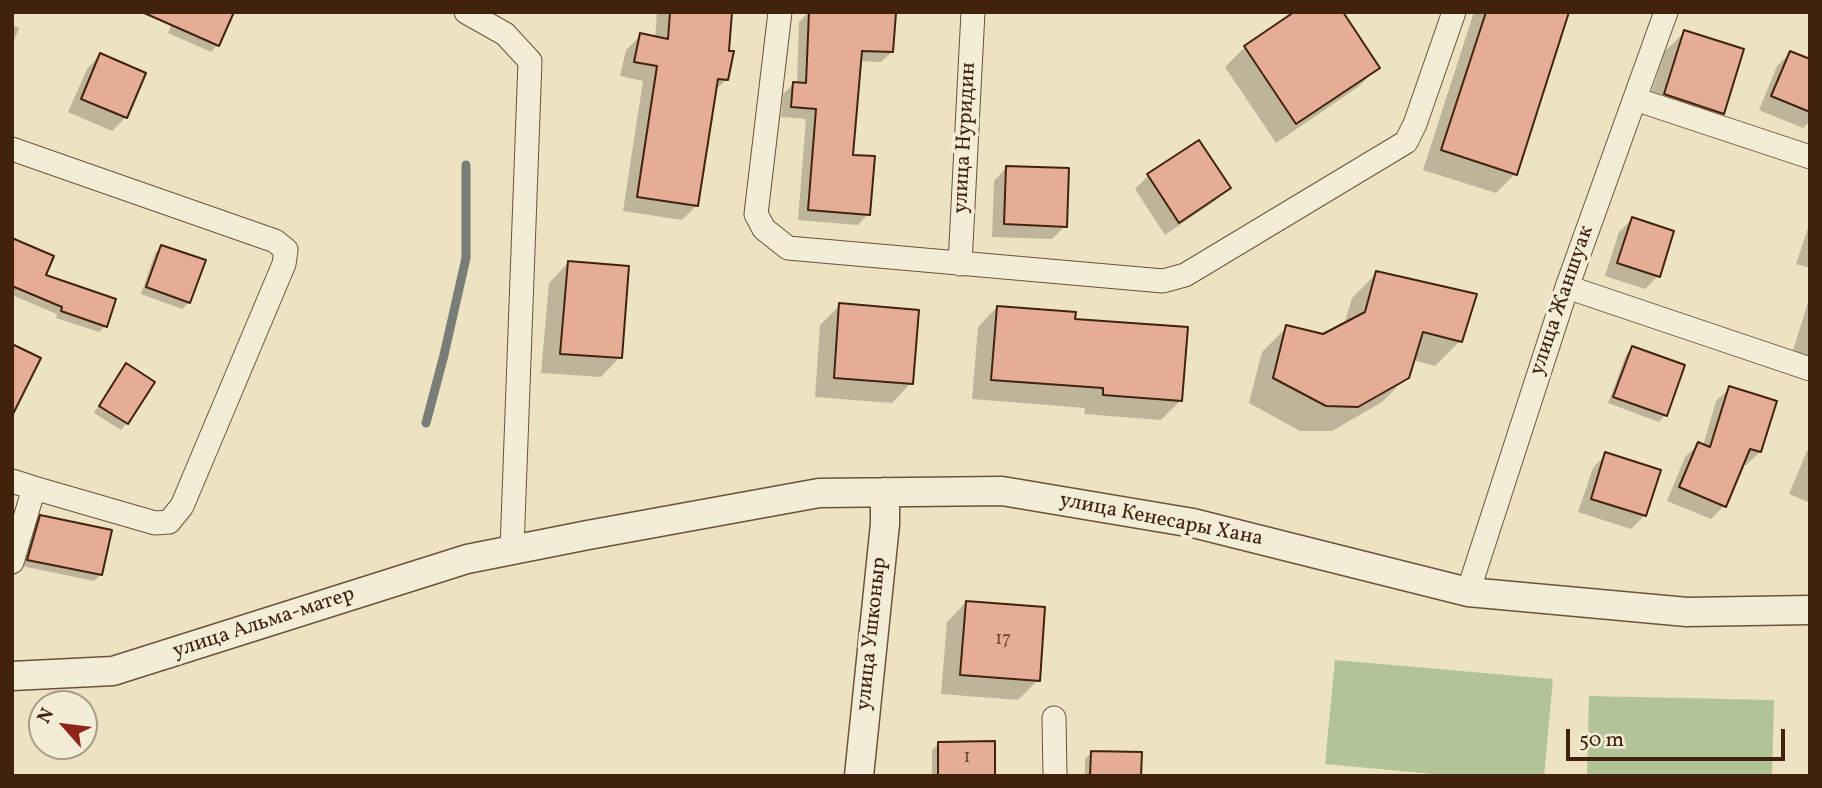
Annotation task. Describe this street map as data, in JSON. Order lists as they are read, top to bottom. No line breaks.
{"streets":{"street":["улица Нуридин","улица Жаншуак","улица Кенесары Хана","улица Альма-матер","улица Ушконыр"]},"crossings":[["улица Жаншуак","улица Кенесары Хана"],["улица Кенесары Хана","улица Альма-матер"],["улица Кенесары Хана","улица Ушконыр"]],"house_numbers":["17","1"],"scale_bar":"50 m","north":"top left"}
